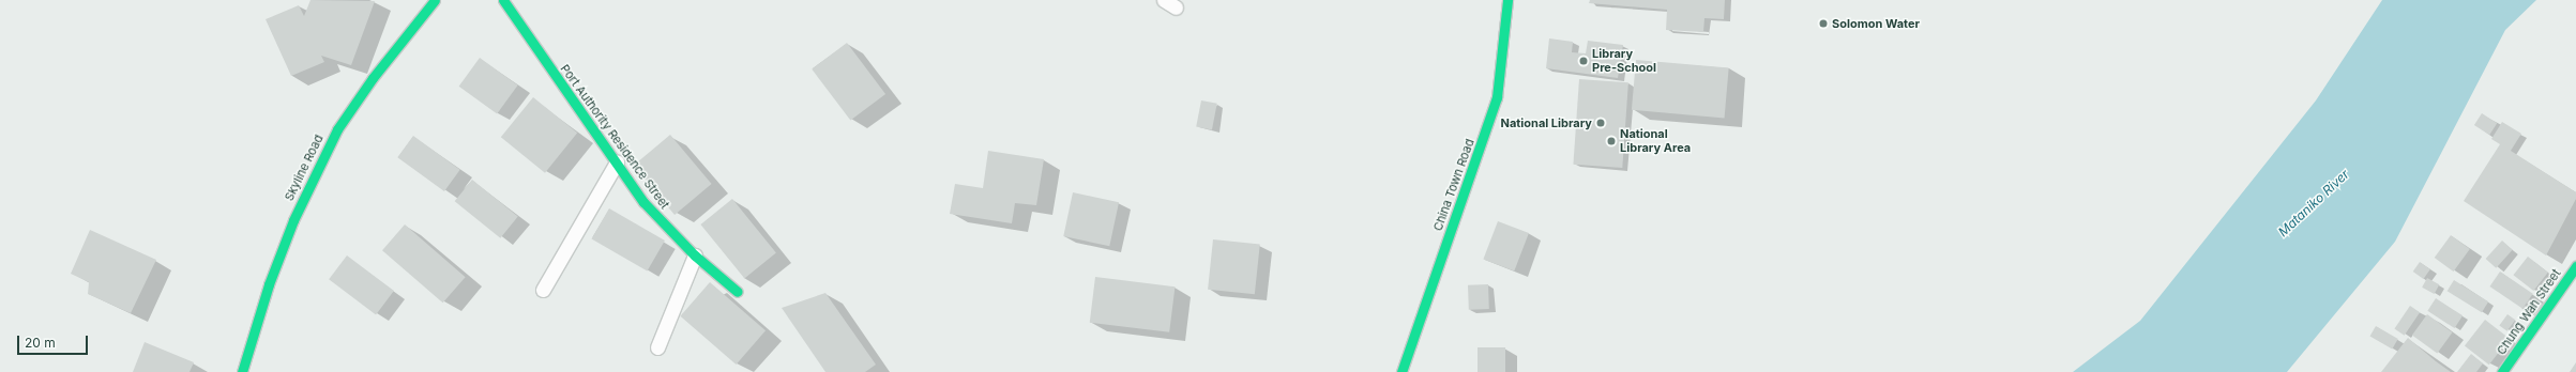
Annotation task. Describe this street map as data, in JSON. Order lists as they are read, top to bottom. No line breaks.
{"streets":{"street":["Port Authority Residence Street","Skyline Road","China Town Road","Chung Wah Street"]},"water":["Mataniko River"],"places":["Solomon Water","Library Pre-School","National Library","National Library Area"],"scale_bar":"20 m"}
